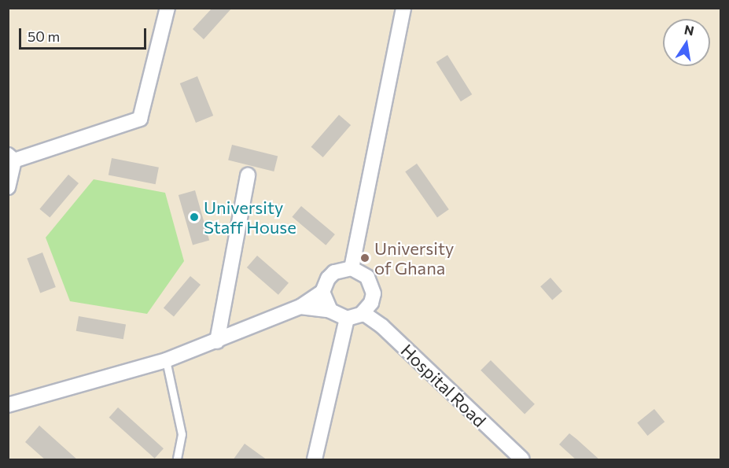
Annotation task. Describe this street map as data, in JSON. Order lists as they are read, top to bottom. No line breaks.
{"streets":{"street":["Hospital Road"]},"places":["University Staff House","University of Ghana"],"scale_bar":"50 m","north":"top"}
